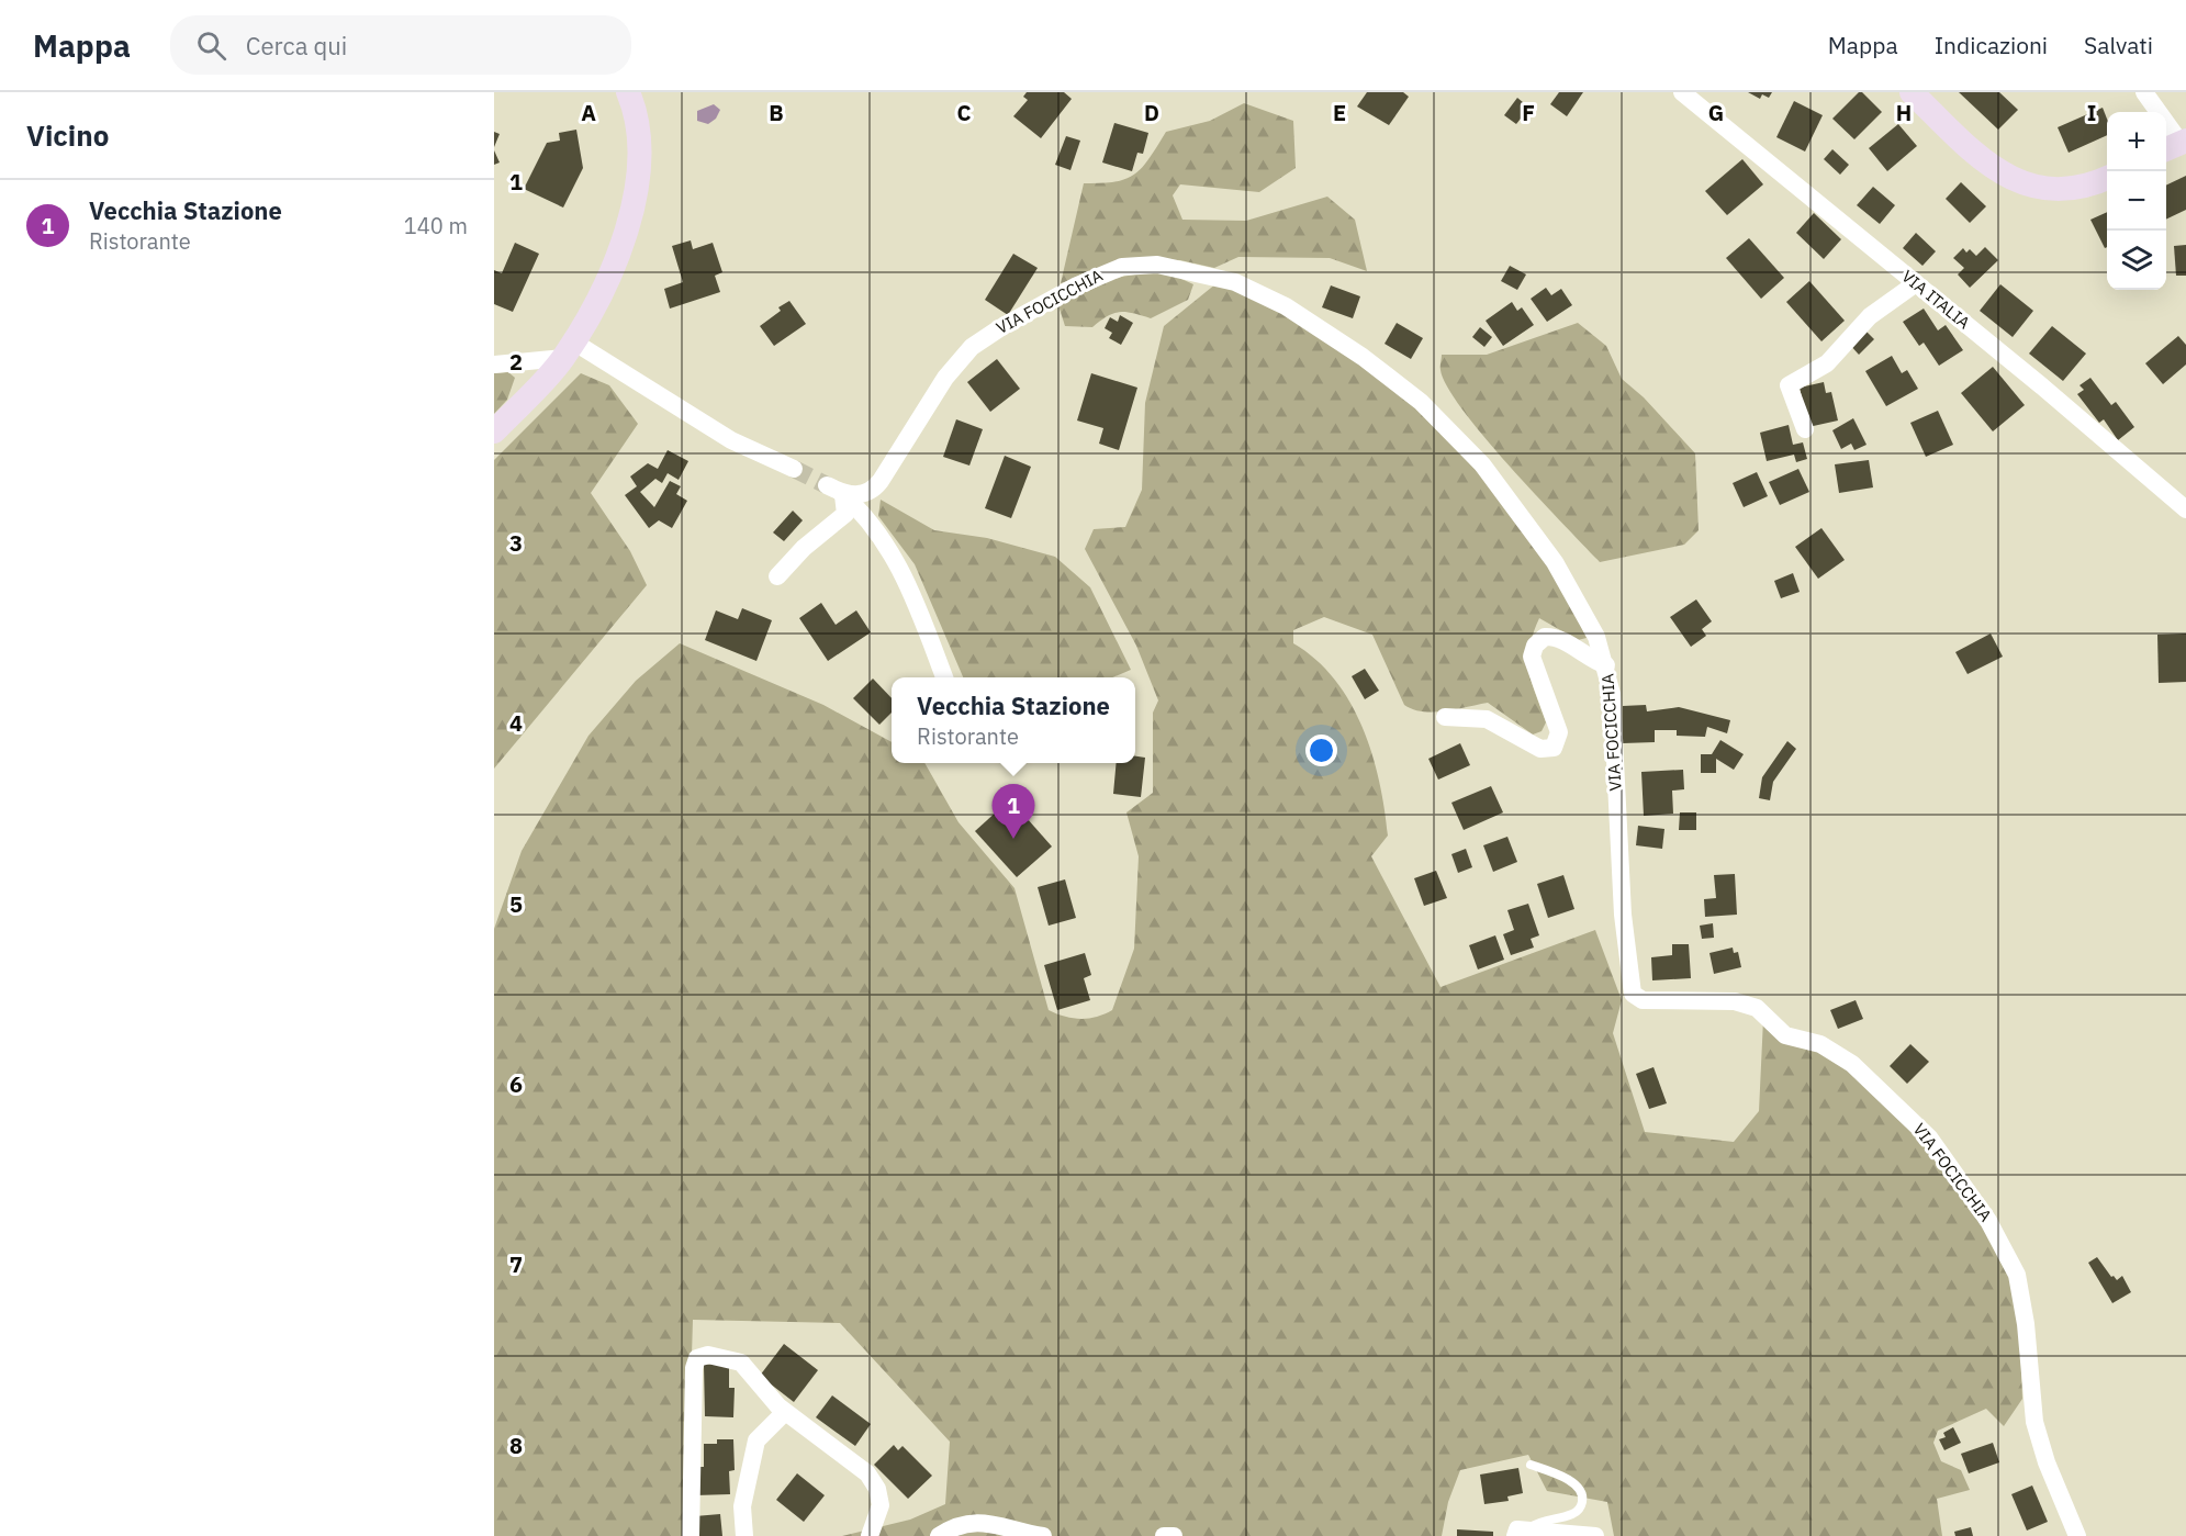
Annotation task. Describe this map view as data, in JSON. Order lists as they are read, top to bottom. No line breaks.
{"streets":{"street":["VIA ITALIA","VIA FOCICCHIA"]},"page":{"header":"Mappa","search":"Cerca qui","nav":["Mappa","Indicazioni","Salvati"],"heading":"Vicino","map_buttons":["+","−"],"list":[{"mark":"1","name":"Vecchia Stazione","note":"Ristorante","value":"140 m"}],"popup":["Vecchia Stazione","Ristorante"],"pins":"1"},"grid":{"columns":["A","B","C","D","E","F","G","H","I"],"rows":["1","2","3","4","5","6","7","8"]}}
